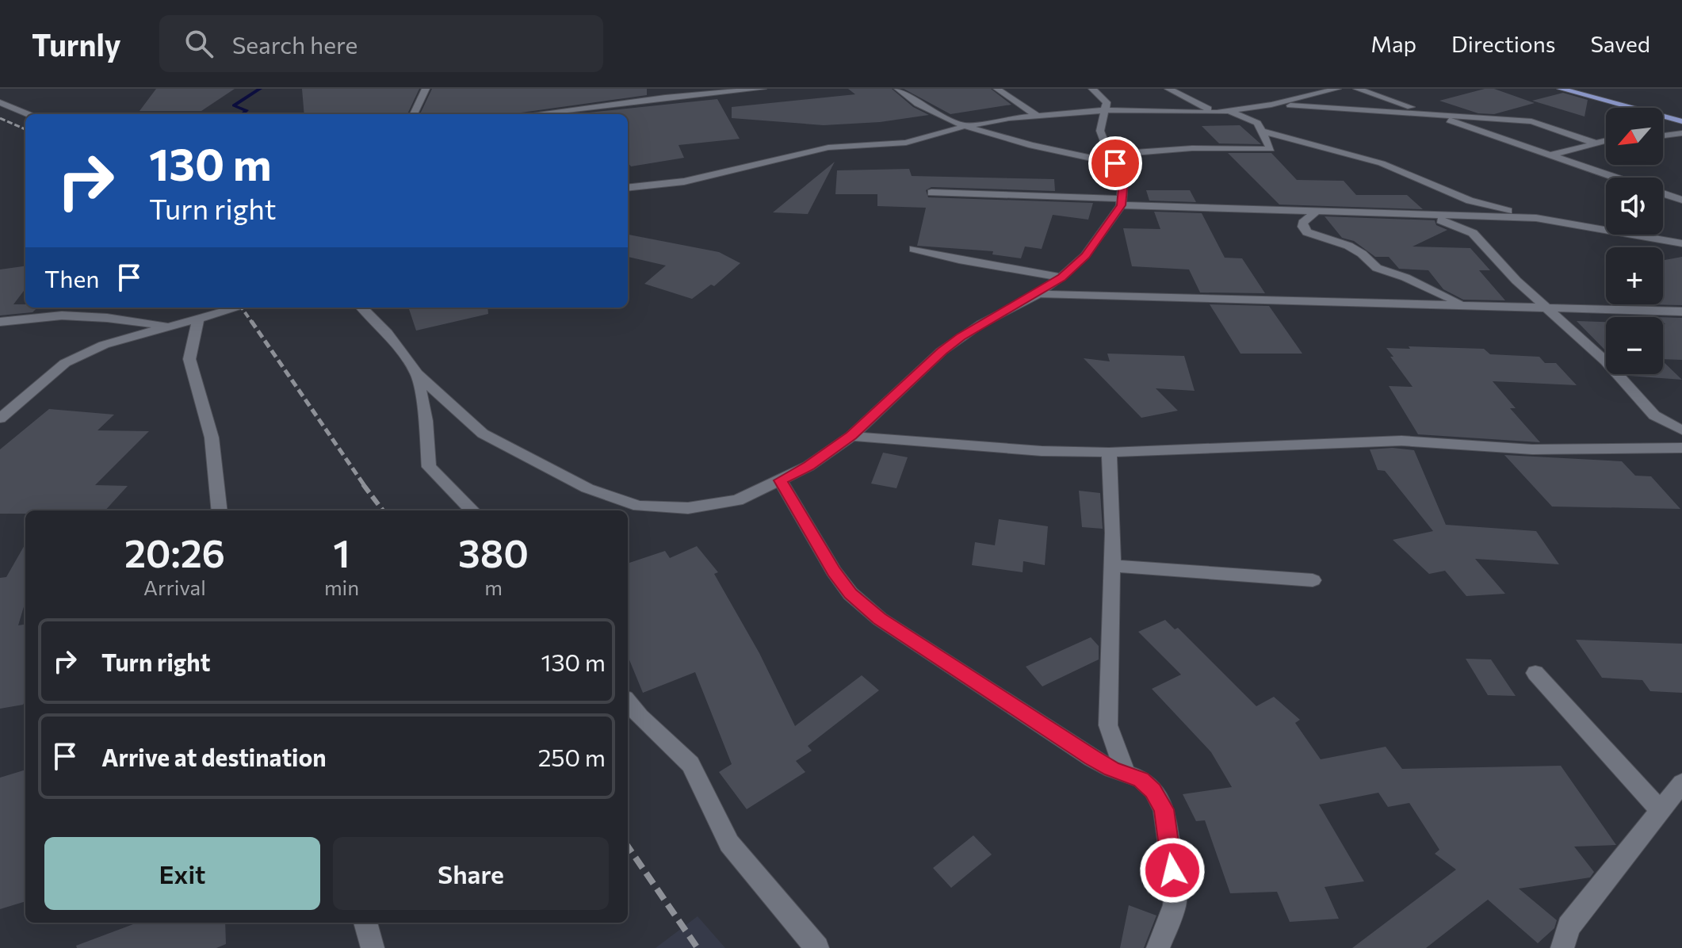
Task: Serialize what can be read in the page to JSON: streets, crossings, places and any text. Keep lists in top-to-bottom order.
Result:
{
  "north": "bottom left",
  "page": {
    "header": "Turnly",
    "search": "Search here",
    "nav": ["Map", "Directions", "Saved"],
    "map_buttons": ["+", "−"],
    "turn": ["130 m", "Turn right"],
    "then": "Then",
    "eta": [
      "20:26",
      "Arrival",
      "1",
      "min",
      "380",
      "m"
    ],
    "list": [
      {
        "name": "Turn right",
        "value": "130 m"
      },
      {
        "name": "Arrive at destination",
        "value": "250 m"
      }
    ],
    "buttons": ["Exit", "Share"]
  }
}
